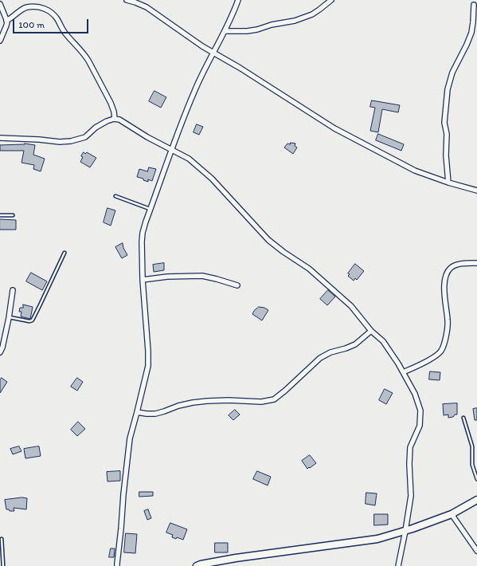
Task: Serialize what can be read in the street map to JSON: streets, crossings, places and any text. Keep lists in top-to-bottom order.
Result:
{
  "scale_bar": "100 m"
}
